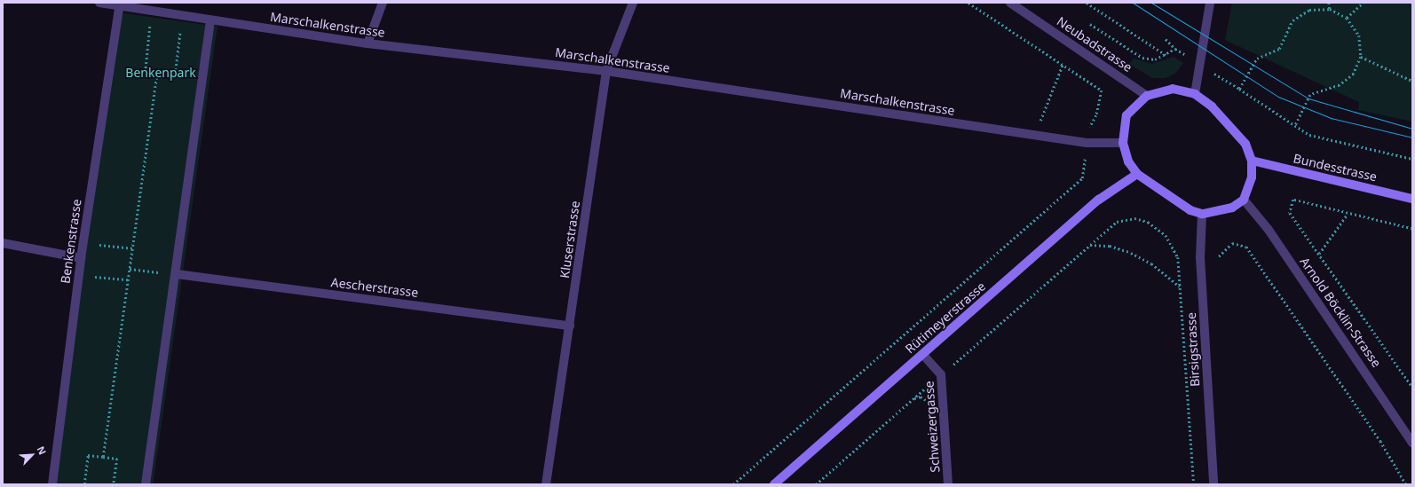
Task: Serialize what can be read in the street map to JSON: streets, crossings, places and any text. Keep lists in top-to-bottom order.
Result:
{
  "streets": {
    "main road": ["Bundesstrasse", "Rütimeyerstrasse"],
    "street": [
      "Marschalkenstrasse",
      "Neubadstrasse",
      "Kluserstrasse",
      "Benkenstrasse",
      "Aescherstrasse",
      "Arnold Böcklin-Strasse",
      "Birsigstrasse",
      "Schweizergasse"
    ]
  },
  "crossings": [
    ["Marschalkenstrasse", "Neubadstrasse"],
    ["Marschalkenstrasse", "Bundesstrasse"],
    ["Marschalkenstrasse", "Kluserstrasse"],
    ["Marschalkenstrasse", "Benkenstrasse"],
    ["Marschalkenstrasse", "Arnold Böcklin-Strasse"],
    ["Marschalkenstrasse", "Rütimeyerstrasse"],
    ["Marschalkenstrasse", "Birsigstrasse"],
    ["Neubadstrasse", "Bundesstrasse"],
    ["Neubadstrasse", "Arnold Böcklin-Strasse"],
    ["Neubadstrasse", "Rütimeyerstrasse"],
    ["Neubadstrasse", "Birsigstrasse"],
    ["Bundesstrasse", "Arnold Böcklin-Strasse"],
    ["Bundesstrasse", "Rütimeyerstrasse"],
    ["Bundesstrasse", "Birsigstrasse"],
    ["Kluserstrasse", "Aescherstrasse"],
    ["Arnold Böcklin-Strasse", "Rütimeyerstrasse"],
    ["Arnold Böcklin-Strasse", "Birsigstrasse"],
    ["Rütimeyerstrasse", "Birsigstrasse"],
    ["Rütimeyerstrasse", "Schweizergasse"]
  ],
  "parks": ["Benkenpark"],
  "north": "top right"
}
